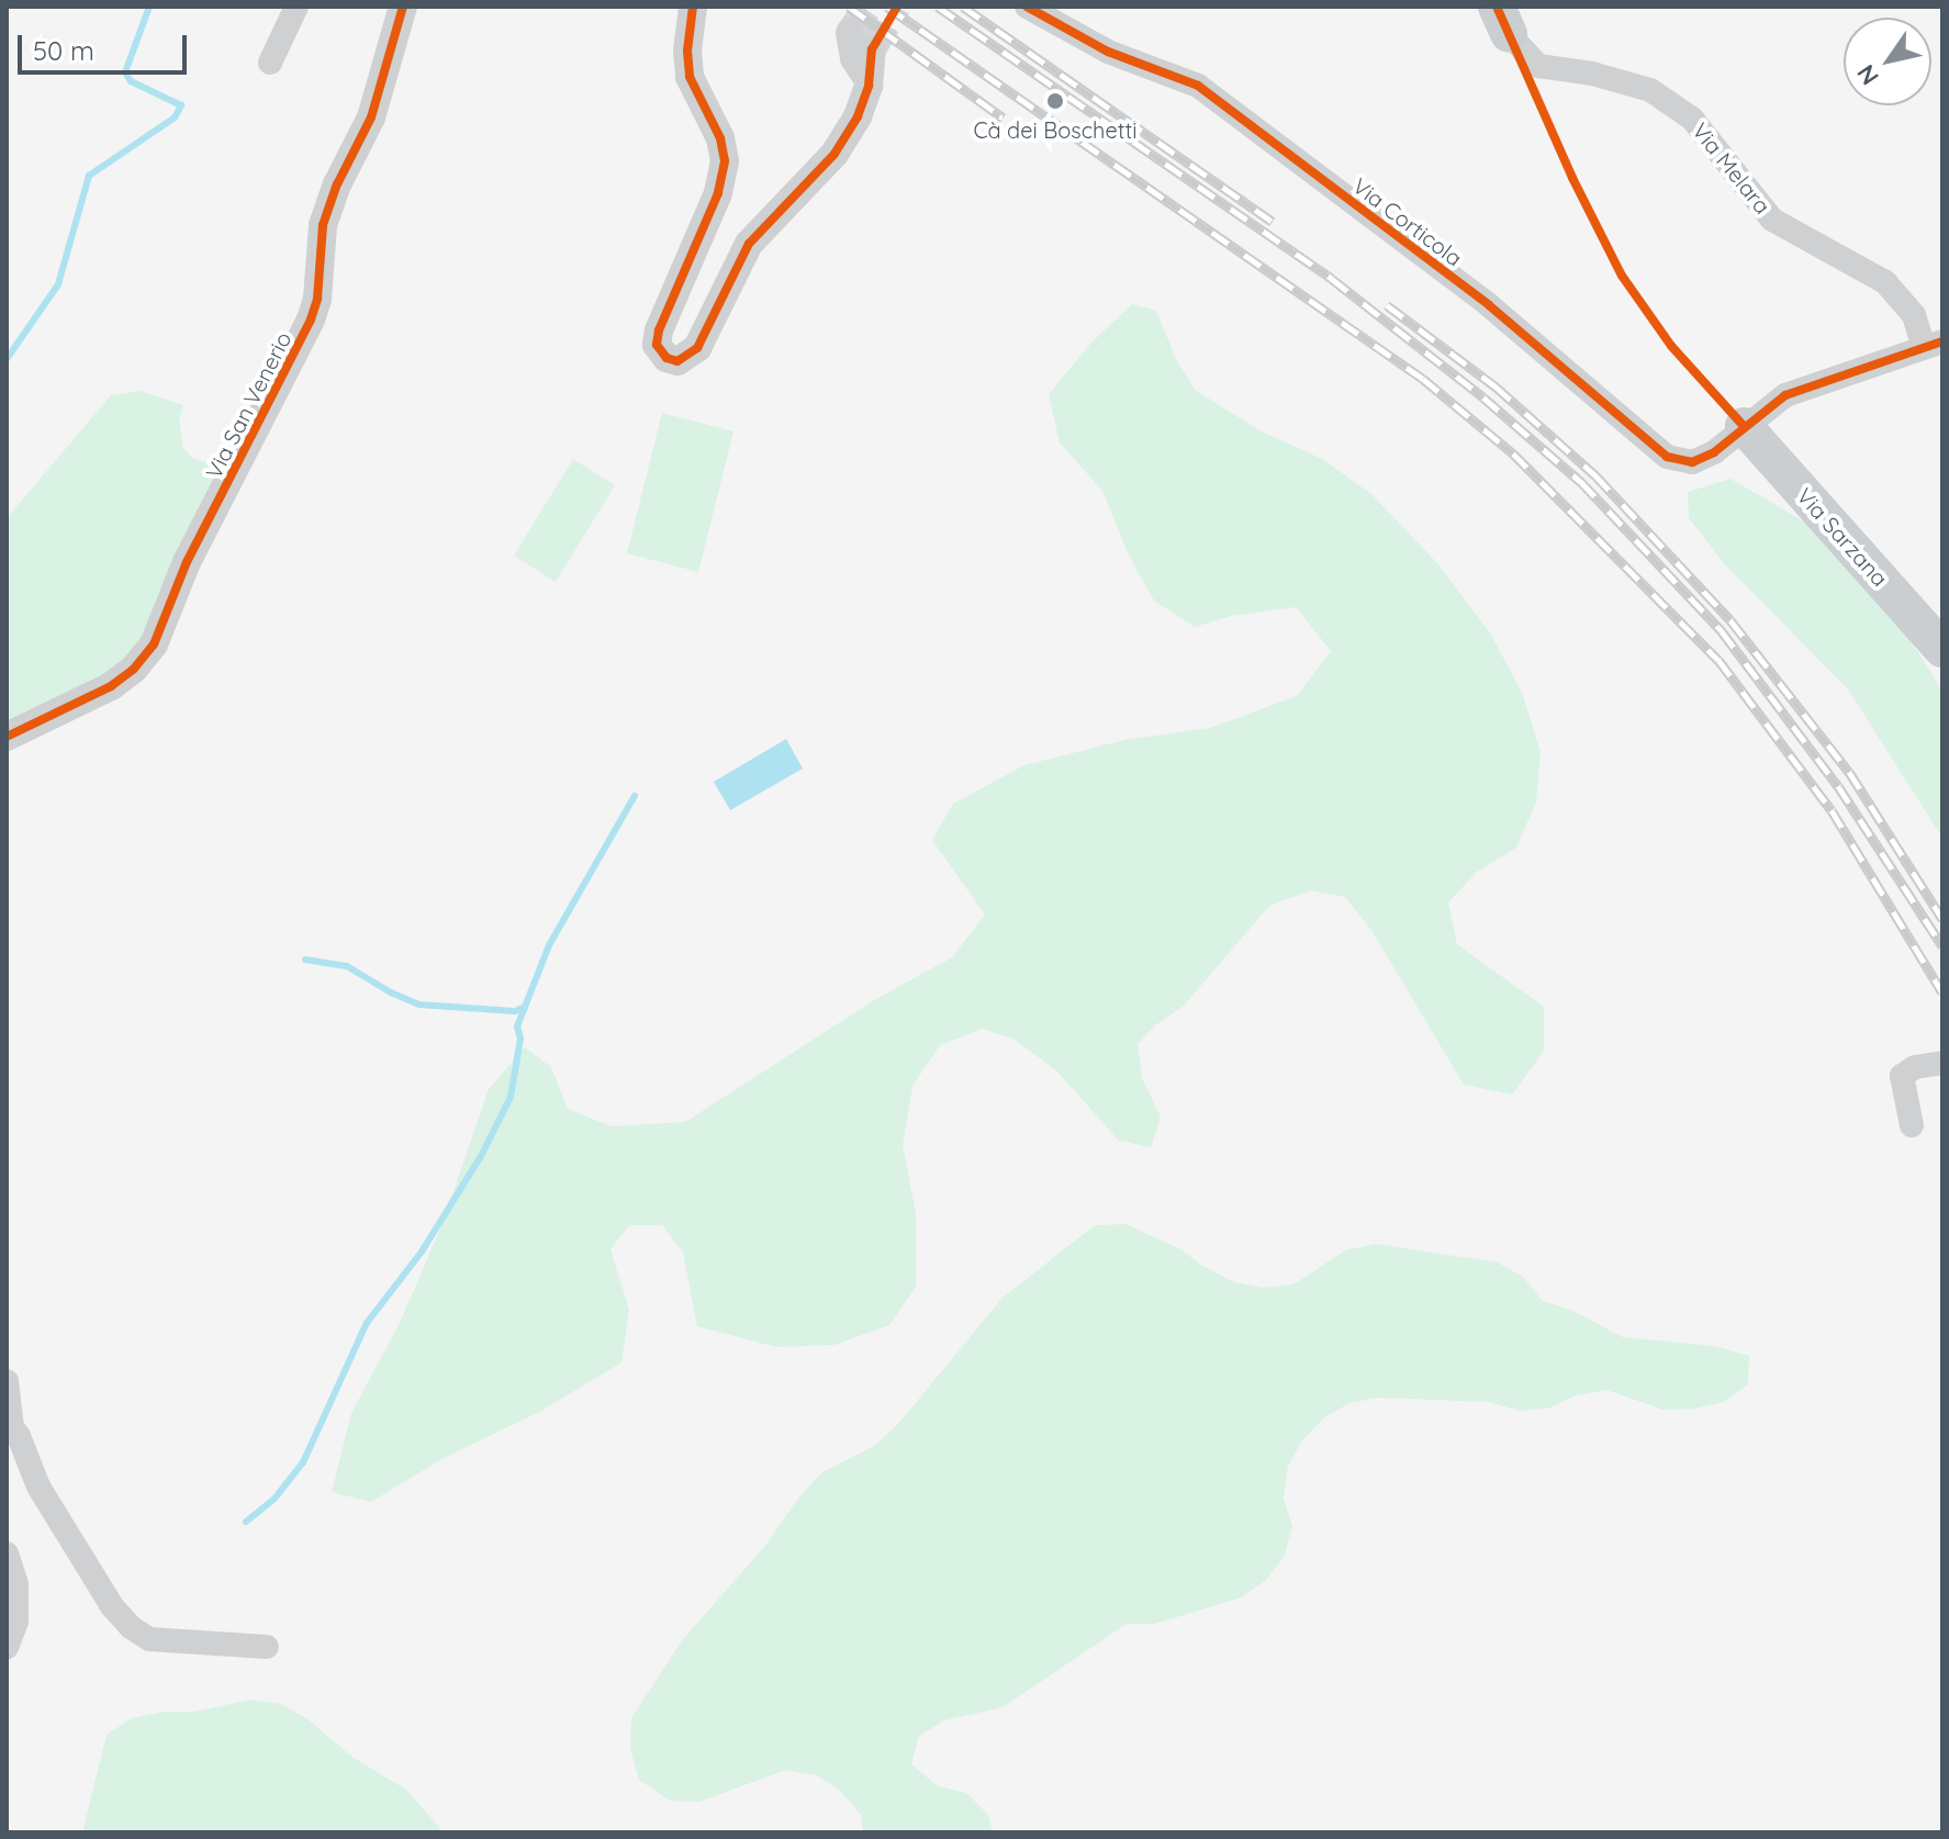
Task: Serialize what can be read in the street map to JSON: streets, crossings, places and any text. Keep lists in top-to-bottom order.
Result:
{
  "streets": {
    "main road": ["Via Sarzana"],
    "street": ["Via Melara", "Via Corticola", "Via San Venerio"]
  },
  "crossings": [
    ["Via Melara", "Via Corticola"],
    ["Via Corticola", "Via Sarzana"]
  ],
  "places": ["Cà dei Boschetti"],
  "scale_bar": "50 m",
  "north": "bottom left"
}
